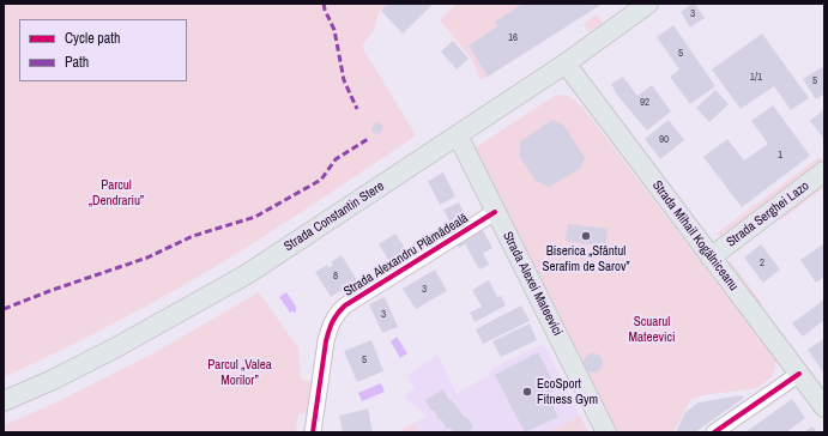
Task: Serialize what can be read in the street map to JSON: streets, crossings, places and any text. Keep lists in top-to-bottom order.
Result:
{
  "streets": {
    "main road": [
      "Strada Serghei Lazo",
      "Strada Constantin Stere",
      "Strada Mihail Kogălniceanu",
      "Strada Alexei Mateevici"
    ],
    "street": ["Strada Alexandru Plămădeală"]
  },
  "crossings": [
    ["Strada Serghei Lazo", "Strada Mihail Kogălniceanu"],
    ["Strada Constantin Stere", "Strada Mihail Kogălniceanu"],
    ["Strada Constantin Stere", "Strada Alexei Mateevici"],
    ["Strada Alexandru Plămădeală", "Strada Alexei Mateevici"]
  ],
  "parks": ["Parcul „Dendrariu”", "Scuarul Mateevici", "Parcul „Valea Morilor”"],
  "places": ["Biserica „Sfântul Serafim de Sarov”", "EcoSport Fitness Gym"],
  "house_numbers": [
    "3",
    "16",
    "5",
    "1/1",
    "5",
    "92",
    "90",
    "1",
    "2",
    "8",
    "3",
    "3",
    "5"
  ],
  "legend": ["Cycle path", "Path"]
}
